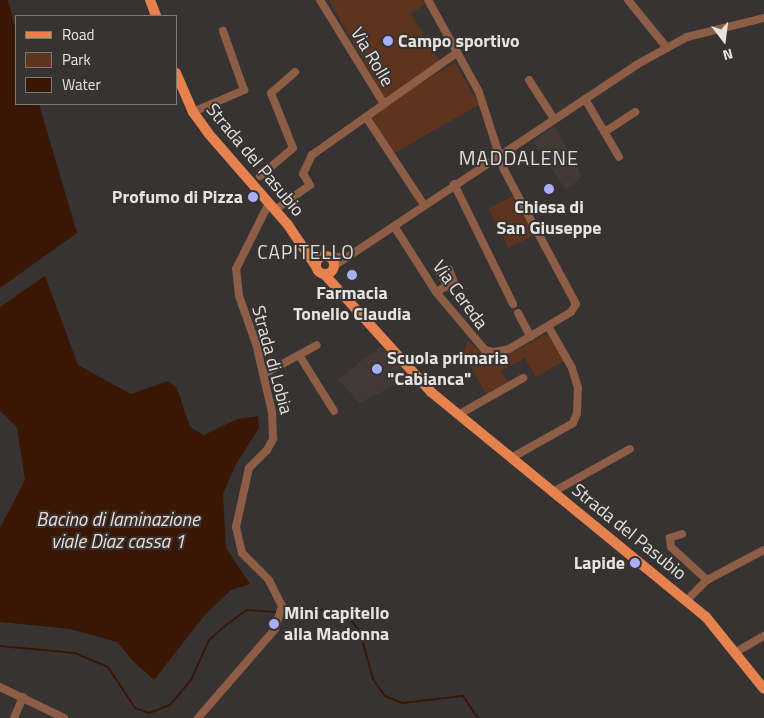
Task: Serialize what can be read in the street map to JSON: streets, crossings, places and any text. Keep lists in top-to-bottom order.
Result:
{
  "streets": {
    "main road": ["Strada del Pasubio"],
    "street": ["Via Rolle", "Via Cereda", "Strada di Lobia"]
  },
  "crossings": [
    ["Via Rolle", "Strada del Pasubio"],
    ["Via Rolle", "Strada di Lobia"],
    ["Strada del Pasubio", "Strada di Lobia"]
  ],
  "districts": ["MADDALENE", "CAPITELLO"],
  "water": ["Bacino di laminazione viale Diaz cassa 1"],
  "places": [
    "Campo sportivo",
    "Chiesa di San Giuseppe",
    "Profumo di Pizza",
    "Farmacia Tonello Claudia",
    "Scuola primaria \"Cabianca\"",
    "Lapide",
    "Mini capitello alla Madonna"
  ],
  "legend": ["Road", "Park", "Water"],
  "north": "bottom"
}
